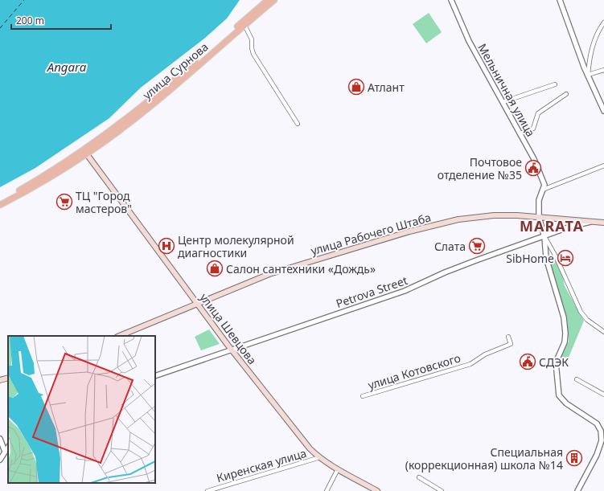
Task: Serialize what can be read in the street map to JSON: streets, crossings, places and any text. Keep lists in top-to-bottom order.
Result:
{
  "streets": {
    "main road": ["улица Сурнова", "улица Рабочего Штаба", "улица Шевцова"],
    "street": [
      "Мельничная улица",
      "Petrova Street",
      "улица Котовского",
      "Киренская улица"
    ]
  },
  "crossings": [
    ["улица Сурнова", "улица Шевцова"],
    ["улица Рабочего Штаба", "Petrova Street"],
    ["улица Рабочего Штаба", "улица Шевцова"],
    ["Petrova Street", "улица Шевцова"],
    ["улица Шевцова", "Киренская улица"]
  ],
  "districts": ["MARATA"],
  "water": ["Angara"],
  "places": {
    "shop": ["Атлант", "Салон сантехники «Дождь»"],
    "public building": ["Почтовое отделение №35", "СДЭК"],
    "supermarket": ["ТЦ \"Город мастеров\"", "Слата"],
    "hospital": ["Центр молекулярной диагностики"],
    "hotel": ["SibHome"],
    "building": ["Специальная (коррекционная) школа №14"]
  },
  "scale_bar": "200 m"
}
